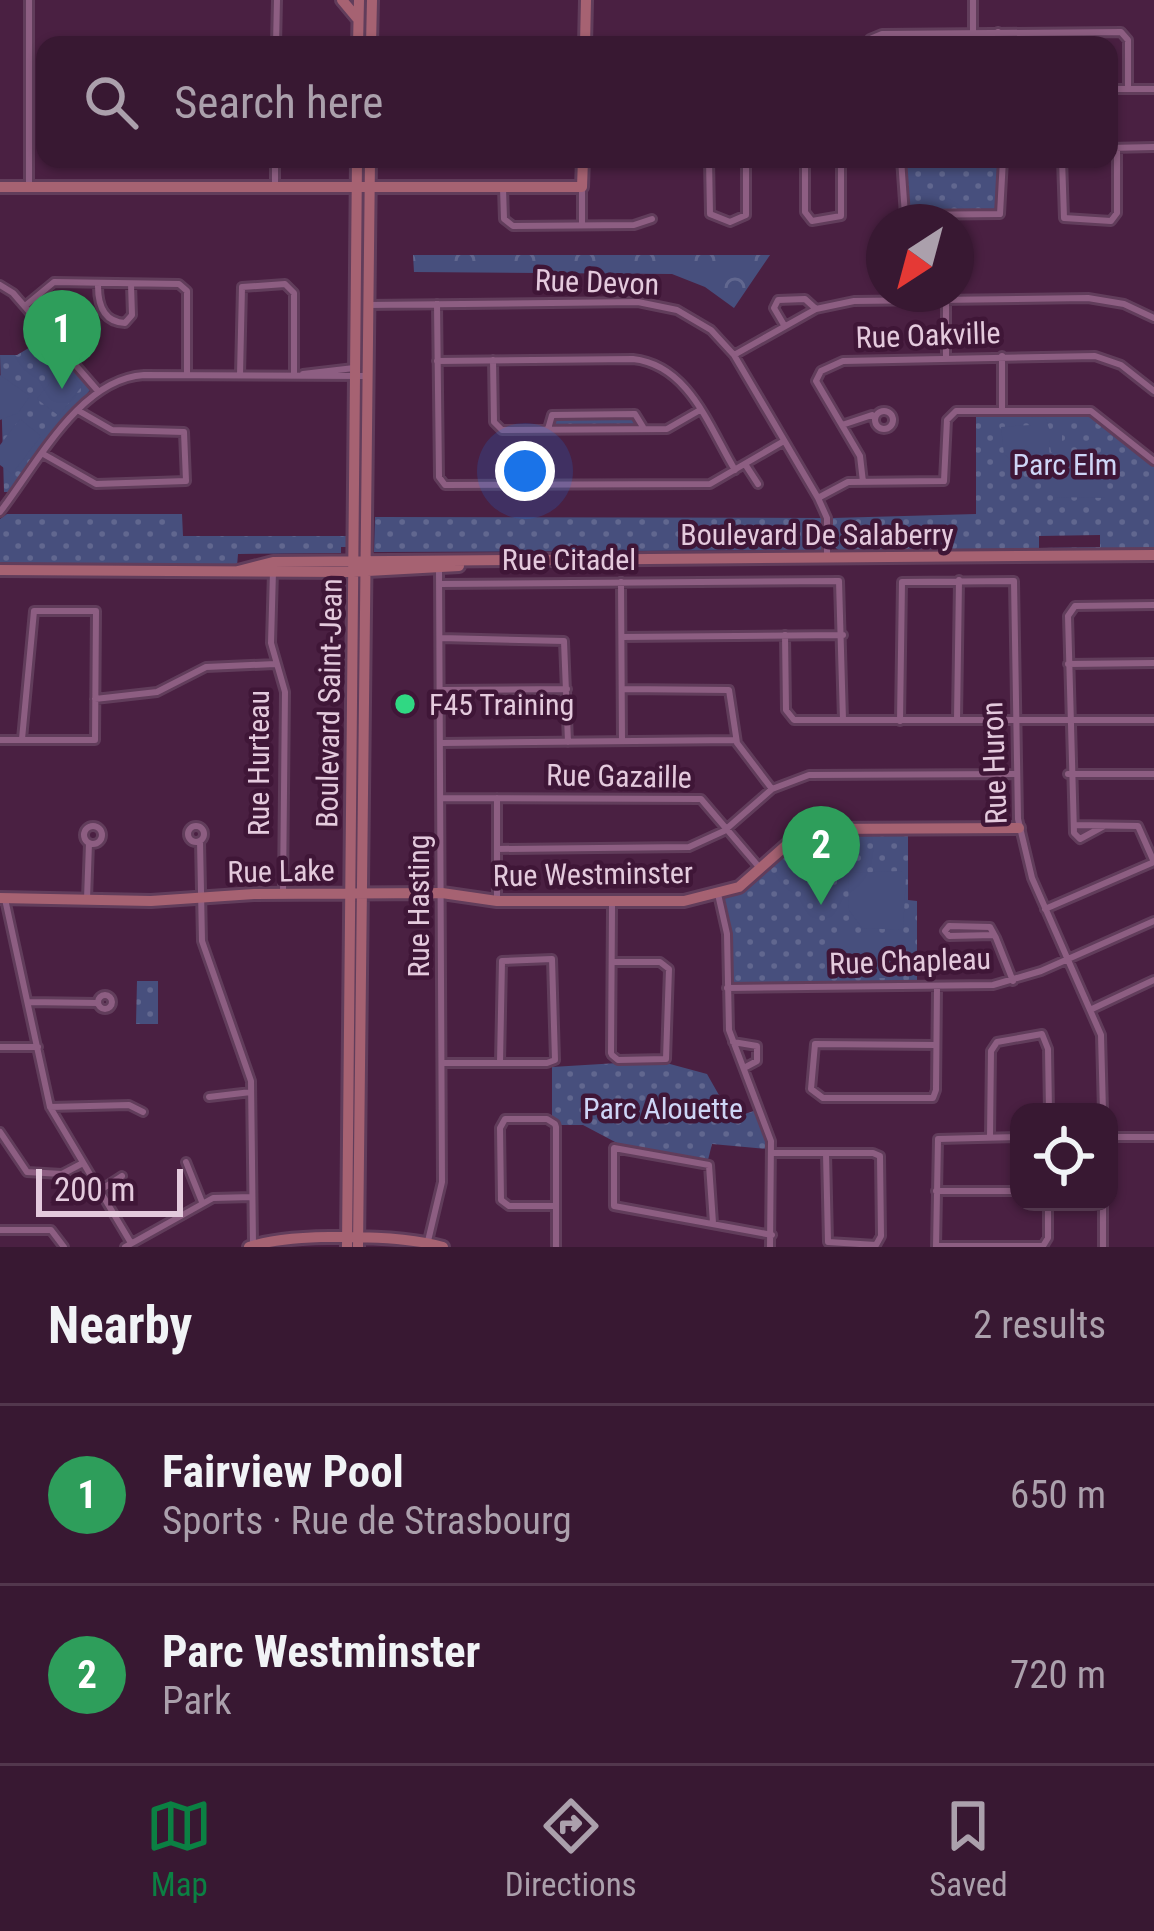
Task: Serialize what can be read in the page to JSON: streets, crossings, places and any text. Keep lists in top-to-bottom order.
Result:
{
  "streets": {
    "street": [
      "Rue Devon",
      "Rue Oakville",
      "Boulevard De Salaberry",
      "Rue Citadel",
      "Boulevard Saint-Jean",
      "Rue Hurteau",
      "Rue Huron",
      "Rue Gazaille",
      "Rue Lake",
      "Rue Westminster",
      "Rue Hasting",
      "Rue Chapleau"
    ]
  },
  "crossings": [
    ["Rue Devon", "Boulevard De Salaberry"],
    ["Rue Devon", "Boulevard Saint-Jean"],
    ["Boulevard De Salaberry", "Boulevard Saint-Jean"],
    ["Boulevard De Salaberry", "Rue Hurteau"],
    ["Boulevard De Salaberry", "Rue Hasting"],
    ["Rue Citadel", "Rue Hasting"],
    ["Boulevard Saint-Jean", "Rue Lake"],
    ["Boulevard Saint-Jean", "Rue Westminster"],
    ["Rue Hurteau", "Rue Lake"],
    ["Rue Huron", "Rue Westminster"],
    ["Rue Huron", "Rue Chapleau"],
    ["Rue Gazaille", "Rue Westminster"],
    ["Rue Gazaille", "Rue Hasting"],
    ["Rue Lake", "Rue Westminster"],
    ["Rue Westminster", "Rue Hasting"]
  ],
  "parks": ["Parc Elm", "Parc Alouette"],
  "places": ["F45 Training"],
  "scale_bar": "200 m",
  "north": "bottom left",
  "page": {
    "search": "Search here",
    "pins": ["1", "2"],
    "scale": "200 m",
    "heading": ["Nearby", "2 results"],
    "list": [
      {
        "mark": "1",
        "name": "Fairview Pool",
        "note": "Sports · Rue de Strasbourg",
        "value": "650 m"
      },
      {
        "mark": "2",
        "name": "Parc Westminster",
        "note": "Park",
        "value": "720 m"
      }
    ],
    "nav": ["Map", "Directions", "Saved"]
  }
}
